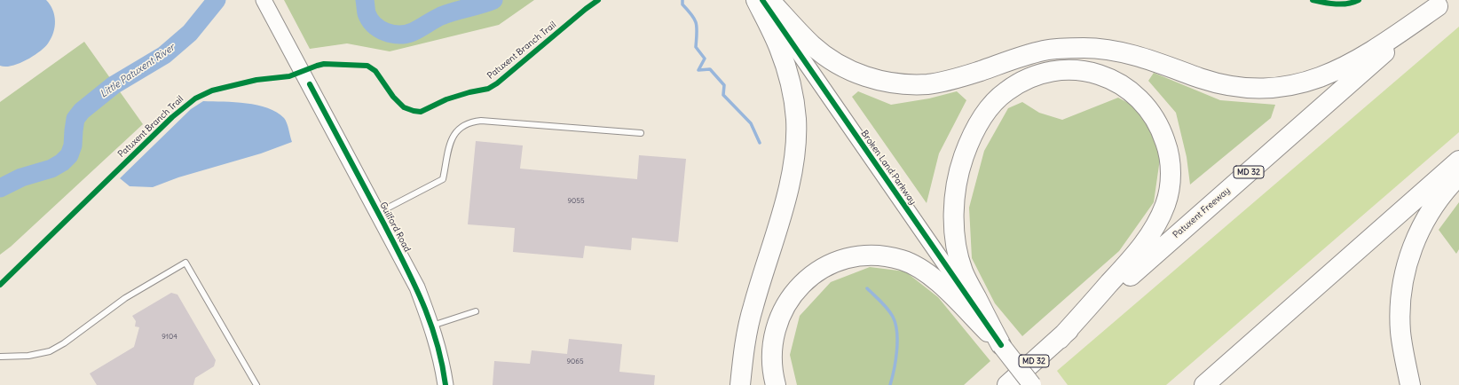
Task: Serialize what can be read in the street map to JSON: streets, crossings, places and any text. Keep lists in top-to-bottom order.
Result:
{
  "streets": {
    "highway": ["MD 32", "Patuxent Freeway"],
    "main road": ["Broken Land Parkway"],
    "street": ["Guilford Road"],
    "cycle path": ["Patuxent Branch Trail"]
  },
  "water": ["Little Patuxent River"],
  "house_numbers": ["9055", "9104", "9065"]
}
